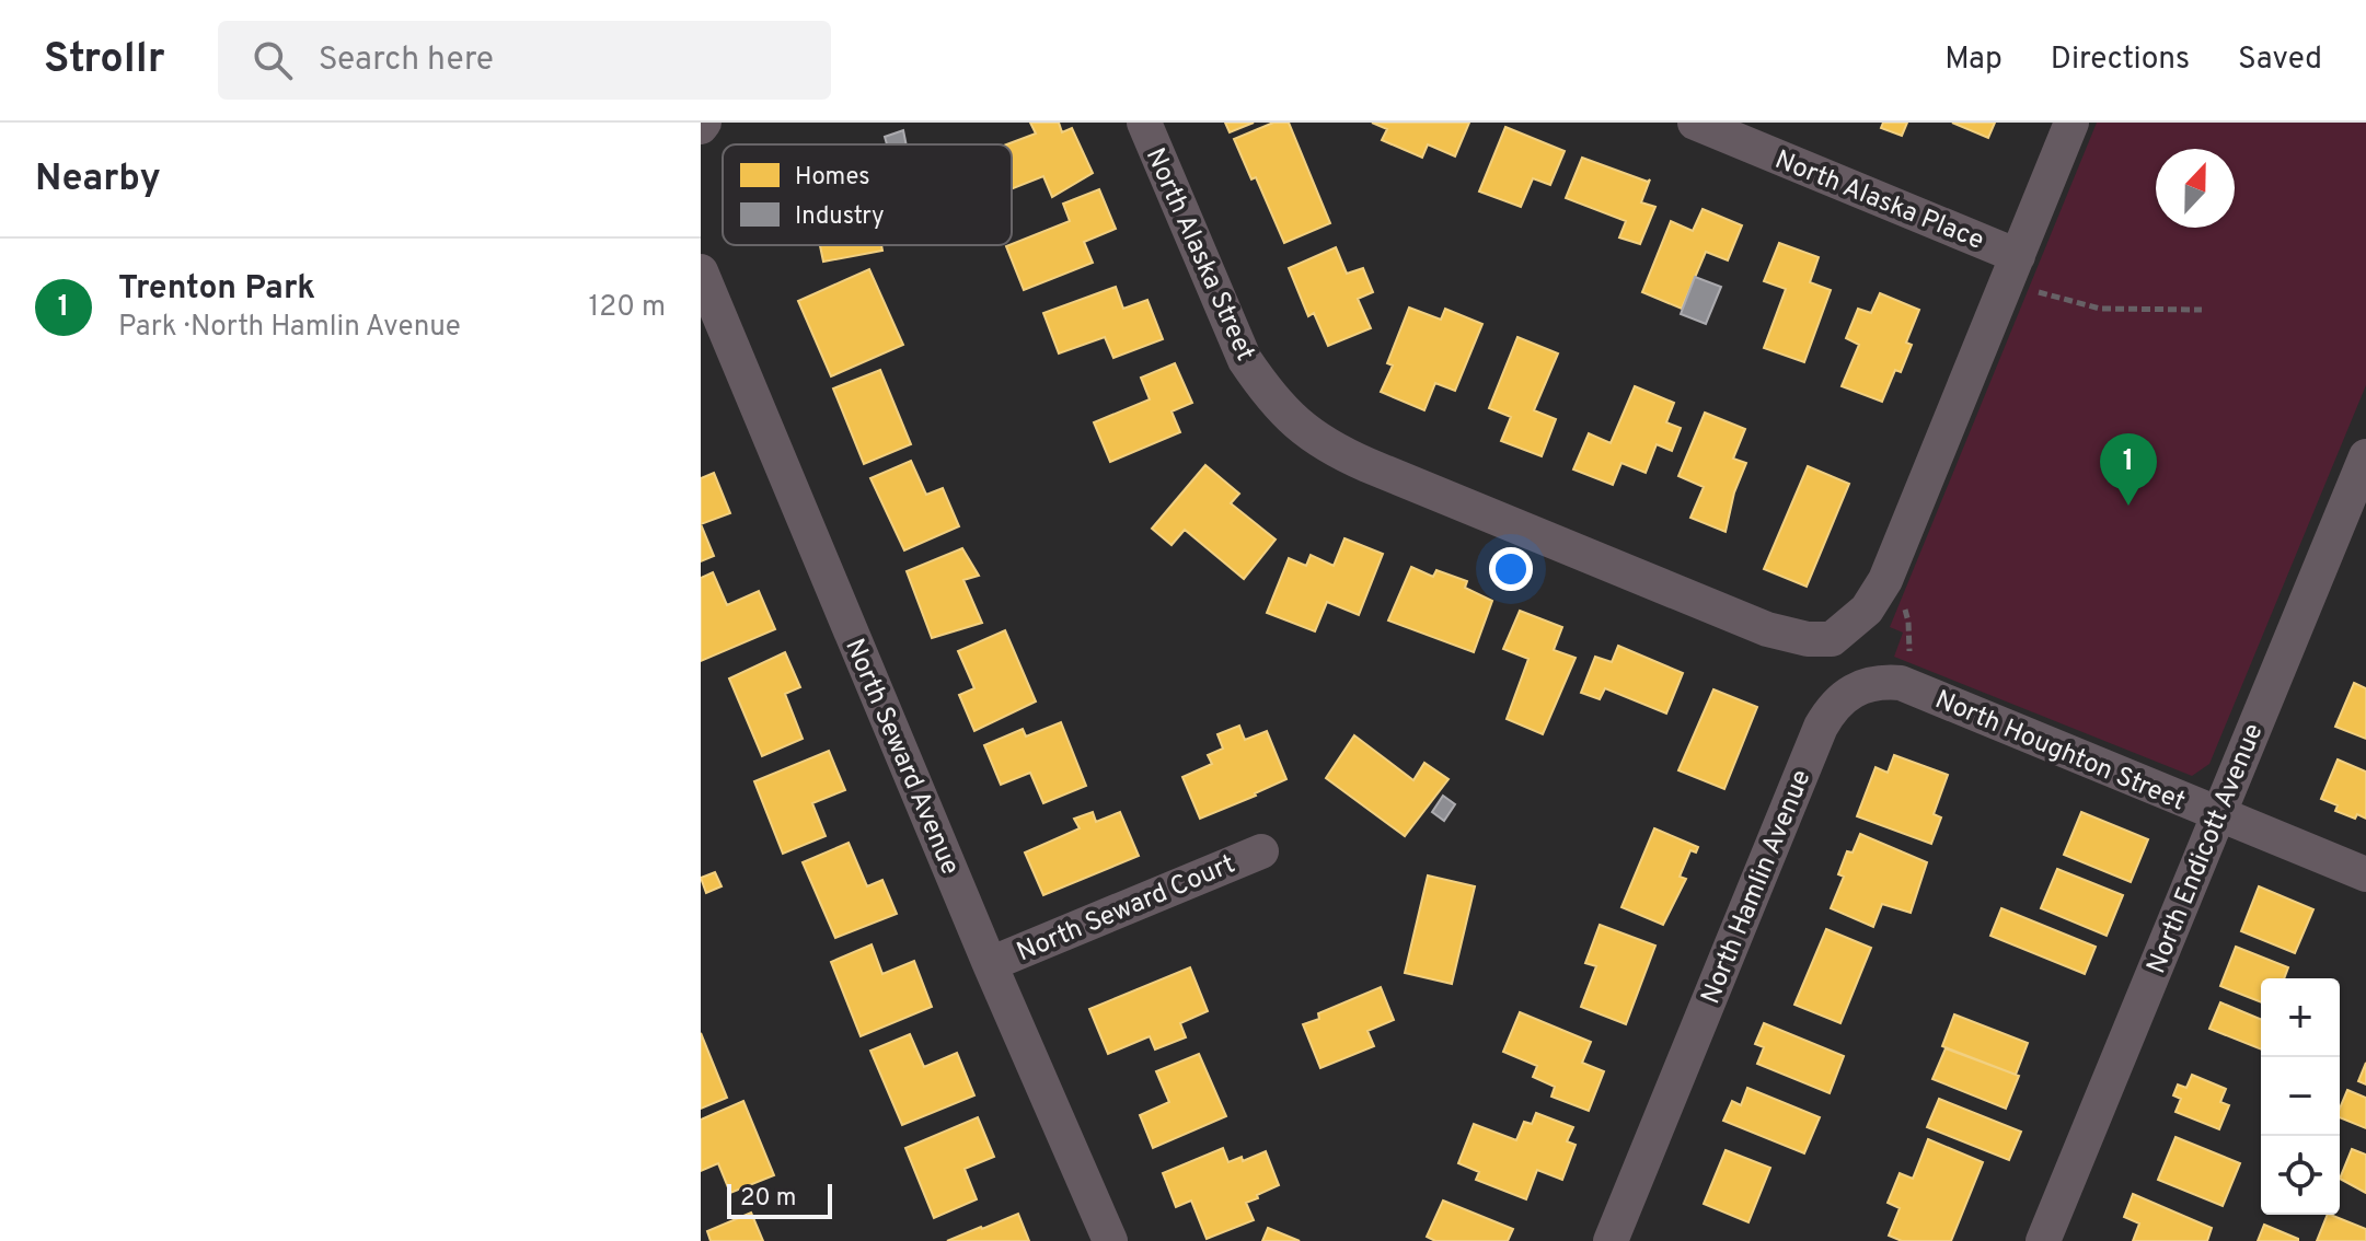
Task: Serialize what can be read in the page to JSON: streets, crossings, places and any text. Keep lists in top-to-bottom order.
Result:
{
  "streets": {
    "street": [
      "North Alaska Place",
      "North Alaska Street",
      "North Houghton Street",
      "North Seward Avenue",
      "North Endicott Avenue",
      "North Hamlin Avenue",
      "North Seward Court"
    ]
  },
  "crossings": [
    ["North Houghton Street", "North Endicott Avenue"],
    ["North Houghton Street", "North Hamlin Avenue"],
    ["North Seward Avenue", "North Seward Court"]
  ],
  "legend": ["Homes", "Industry"],
  "scale_bar": "20 m",
  "north": "top",
  "page": {
    "header": "Strollr",
    "search": "Search here",
    "nav": ["Map", "Directions", "Saved"],
    "heading": "Nearby",
    "list": [
      {
        "mark": "1",
        "name": "Trenton Park",
        "note": "Park · North Hamlin Avenue",
        "value": "120 m"
      }
    ],
    "pins": "1",
    "map_buttons": ["+", "−"],
    "scale": "20 m"
  }
}
